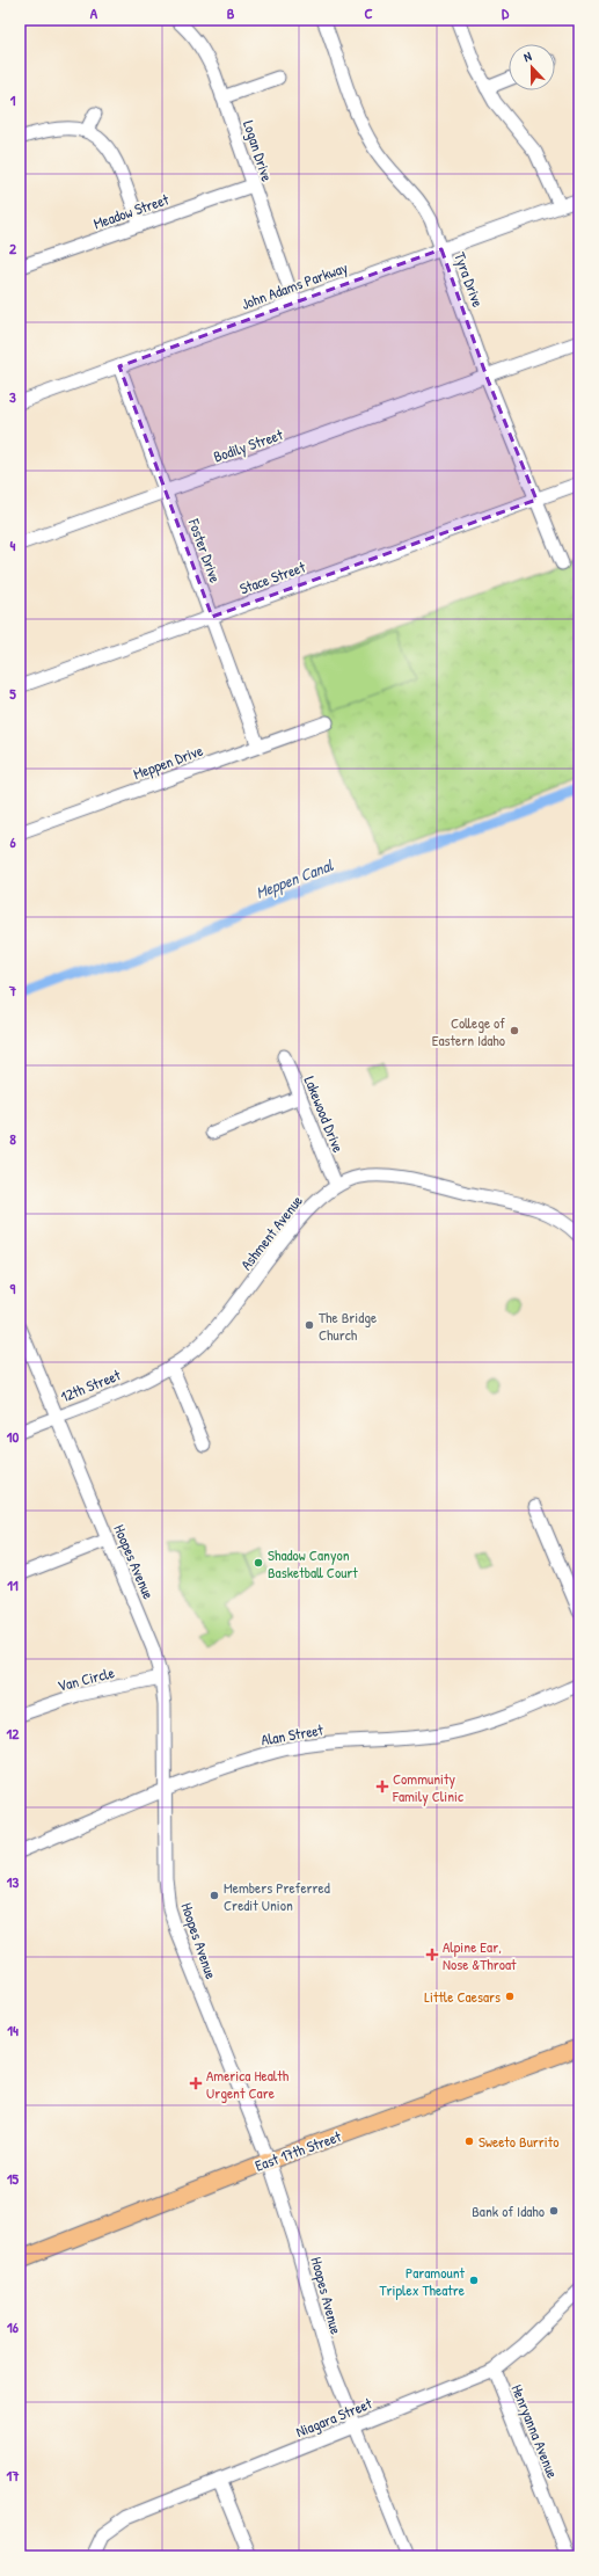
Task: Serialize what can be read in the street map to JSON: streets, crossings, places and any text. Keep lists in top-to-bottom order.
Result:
{
  "streets": {
    "main road": ["East 17th Street"],
    "street": [
      "Logan Drive",
      "Meadow Street",
      "Tyra Drive",
      "John Adams Parkway",
      "Bodily Street",
      "Foster Drive",
      "Stace Street",
      "Meppen Drive",
      "Lakewood Drive",
      "Ashment Avenue",
      "12th Street",
      "Hoopes Avenue",
      "Van Circle",
      "Alan Street",
      "Niagara Street",
      "Henryanna Avenue"
    ]
  },
  "crossings": [
    ["Logan Drive", "Meadow Street"],
    ["Logan Drive", "John Adams Parkway"],
    ["Tyra Drive", "John Adams Parkway"],
    ["Tyra Drive", "Bodily Street"],
    ["Tyra Drive", "Stace Street"],
    ["John Adams Parkway", "Foster Drive"],
    ["Bodily Street", "Foster Drive"],
    ["Foster Drive", "Stace Street"],
    ["Foster Drive", "Meppen Drive"],
    ["Lakewood Drive", "Ashment Avenue"],
    ["Ashment Avenue", "12th Street"],
    ["12th Street", "Hoopes Avenue"],
    ["Hoopes Avenue", "Van Circle"],
    ["Hoopes Avenue", "Alan Street"],
    ["Hoopes Avenue", "East 17th Street"],
    ["Hoopes Avenue", "Niagara Street"],
    ["Niagara Street", "Henryanna Avenue"]
  ],
  "water": ["Meppen Canal"],
  "places": {
    "other": [
      "College of Eastern Idaho",
      "The Bridge Church",
      "Shadow Canyon Basketball Court",
      "Members Preferred Credit Union",
      "Little Caesars",
      "Sweeto Burrito",
      "Bank of Idaho",
      "Paramount Triplex Theatre"
    ],
    "health": ["Community Family Clinic", "Alpine Ear, Nose &Throat", "America Health Urgent Care"]
  },
  "north": "top",
  "grid": {
    "columns": [
      "A",
      "B",
      "C",
      "D"
    ],
    "rows": [
      "1",
      "2",
      "3",
      "4",
      "5",
      "6",
      "7",
      "8",
      "9",
      "10",
      "11",
      "12",
      "13",
      "14",
      "15",
      "16",
      "17"
    ]
  }
}
